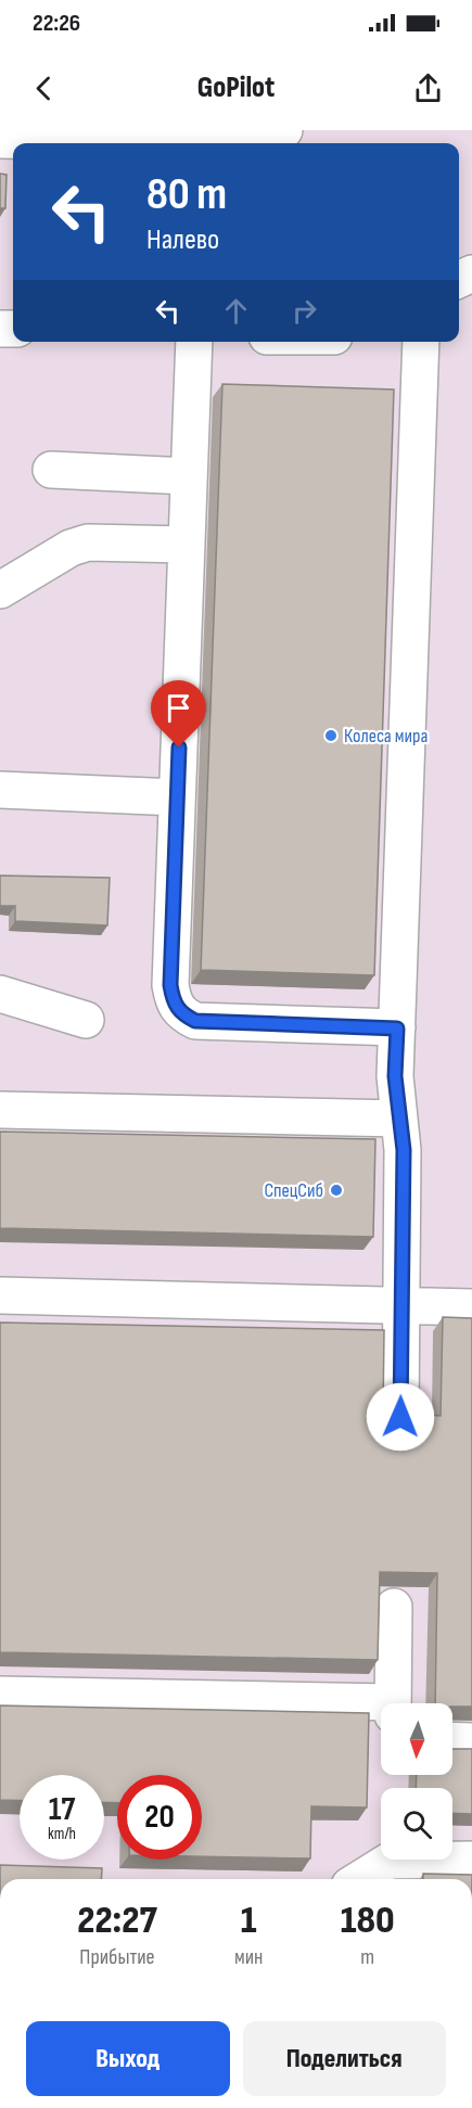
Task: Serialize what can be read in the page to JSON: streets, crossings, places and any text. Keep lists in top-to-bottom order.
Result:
{
  "places": ["Колеса мира", "СпецСиб"],
  "north": "bottom",
  "page": {
    "status": "22:26",
    "header": "GoPilot",
    "turn": ["80 m", "Налево"],
    "speed": "17 km/h",
    "limit": "20",
    "eta": [
      "22:27",
      "Прибытие",
      "1",
      "мин",
      "180",
      "m"
    ],
    "buttons": ["Выход", "Поделиться"]
  }
}
